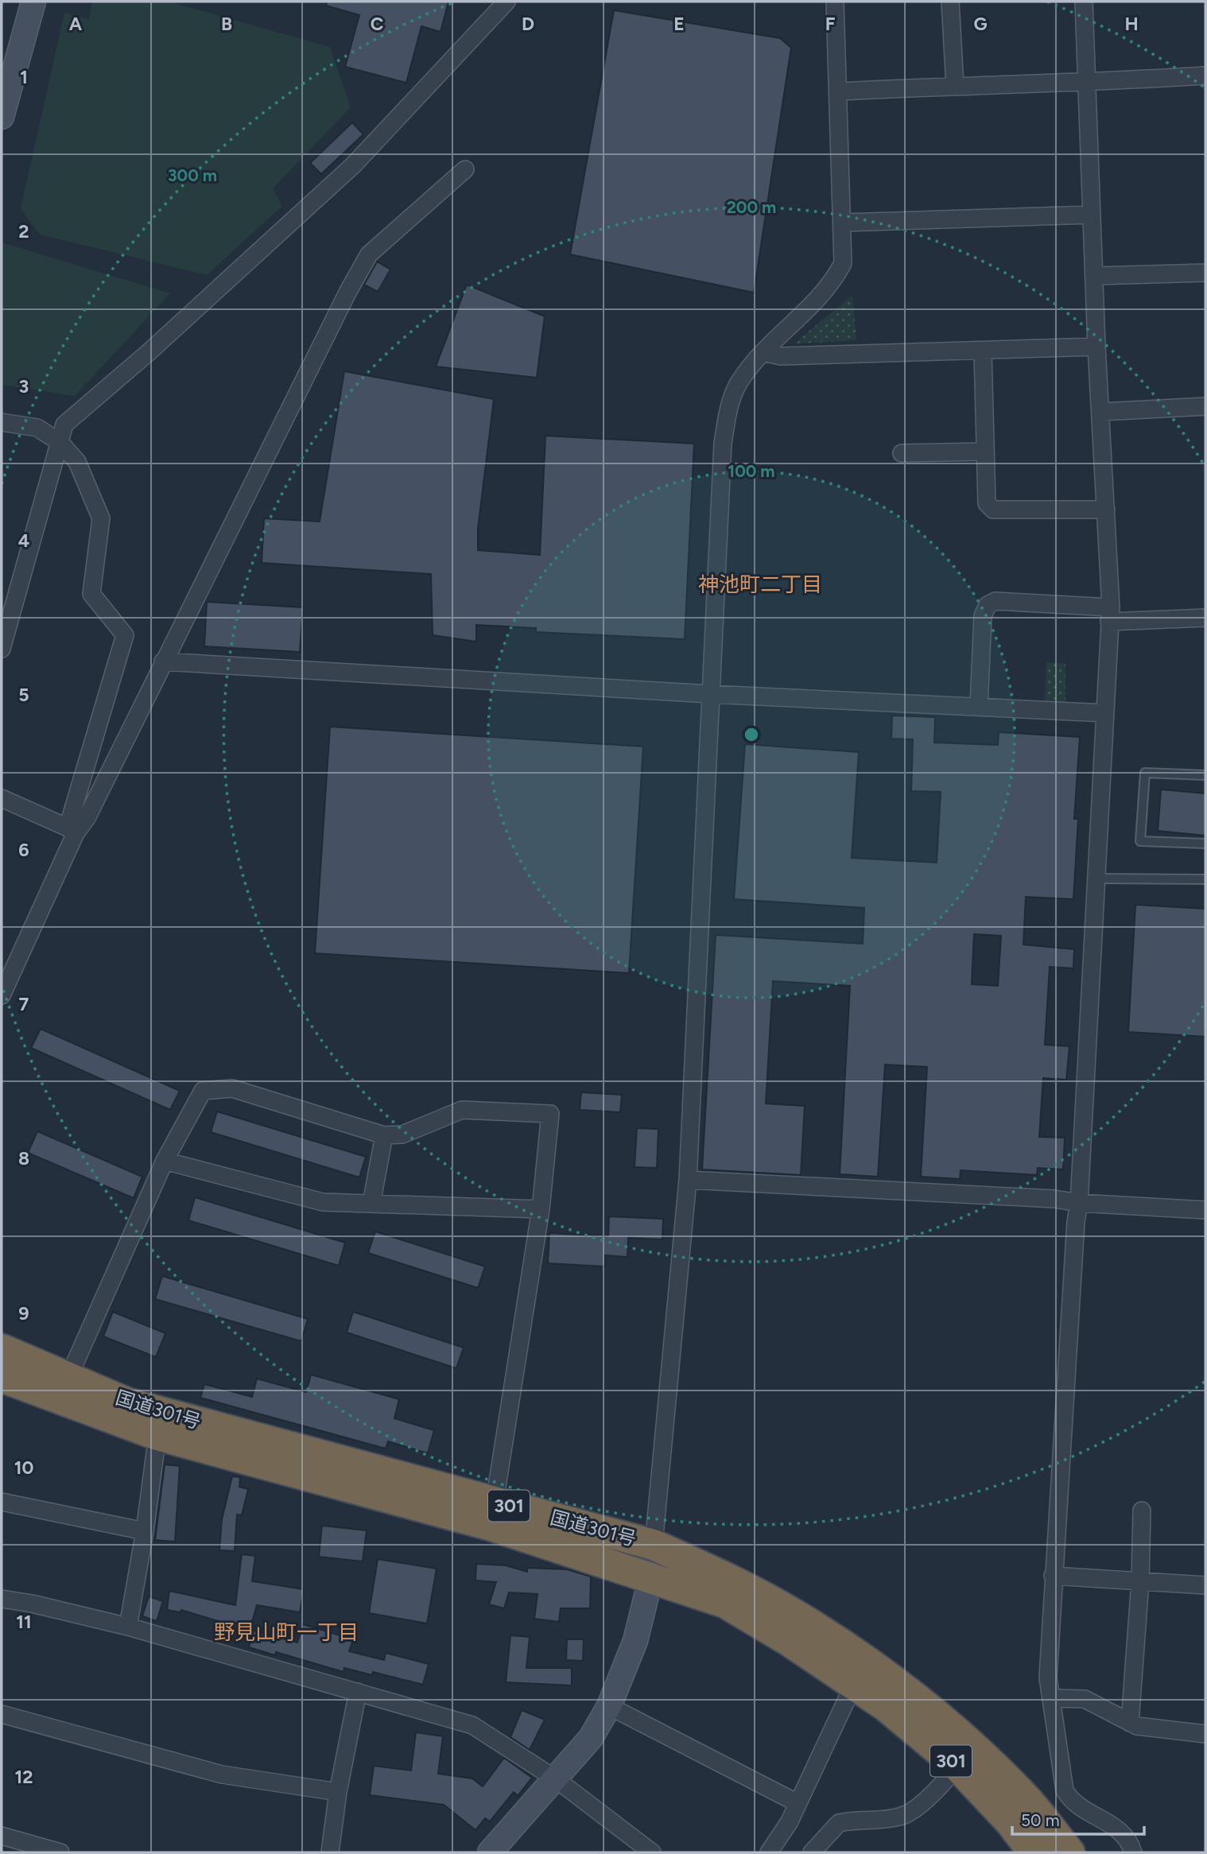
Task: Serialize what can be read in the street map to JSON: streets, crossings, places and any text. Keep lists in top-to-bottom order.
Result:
{
  "streets": {
    "highway": ["国道301号", "301"]
  },
  "districts": ["神池町二丁目", "野見山町一丁目"],
  "scale_bar": "50 m",
  "grid": {
    "columns": [
      "A",
      "B",
      "C",
      "D",
      "E",
      "F",
      "G",
      "H"
    ],
    "rows": [
      "1",
      "2",
      "3",
      "4",
      "5",
      "6",
      "7",
      "8",
      "9",
      "10",
      "11",
      "12"
    ]
  },
  "rings": ["300 m", "200 m", "100 m"]
}
